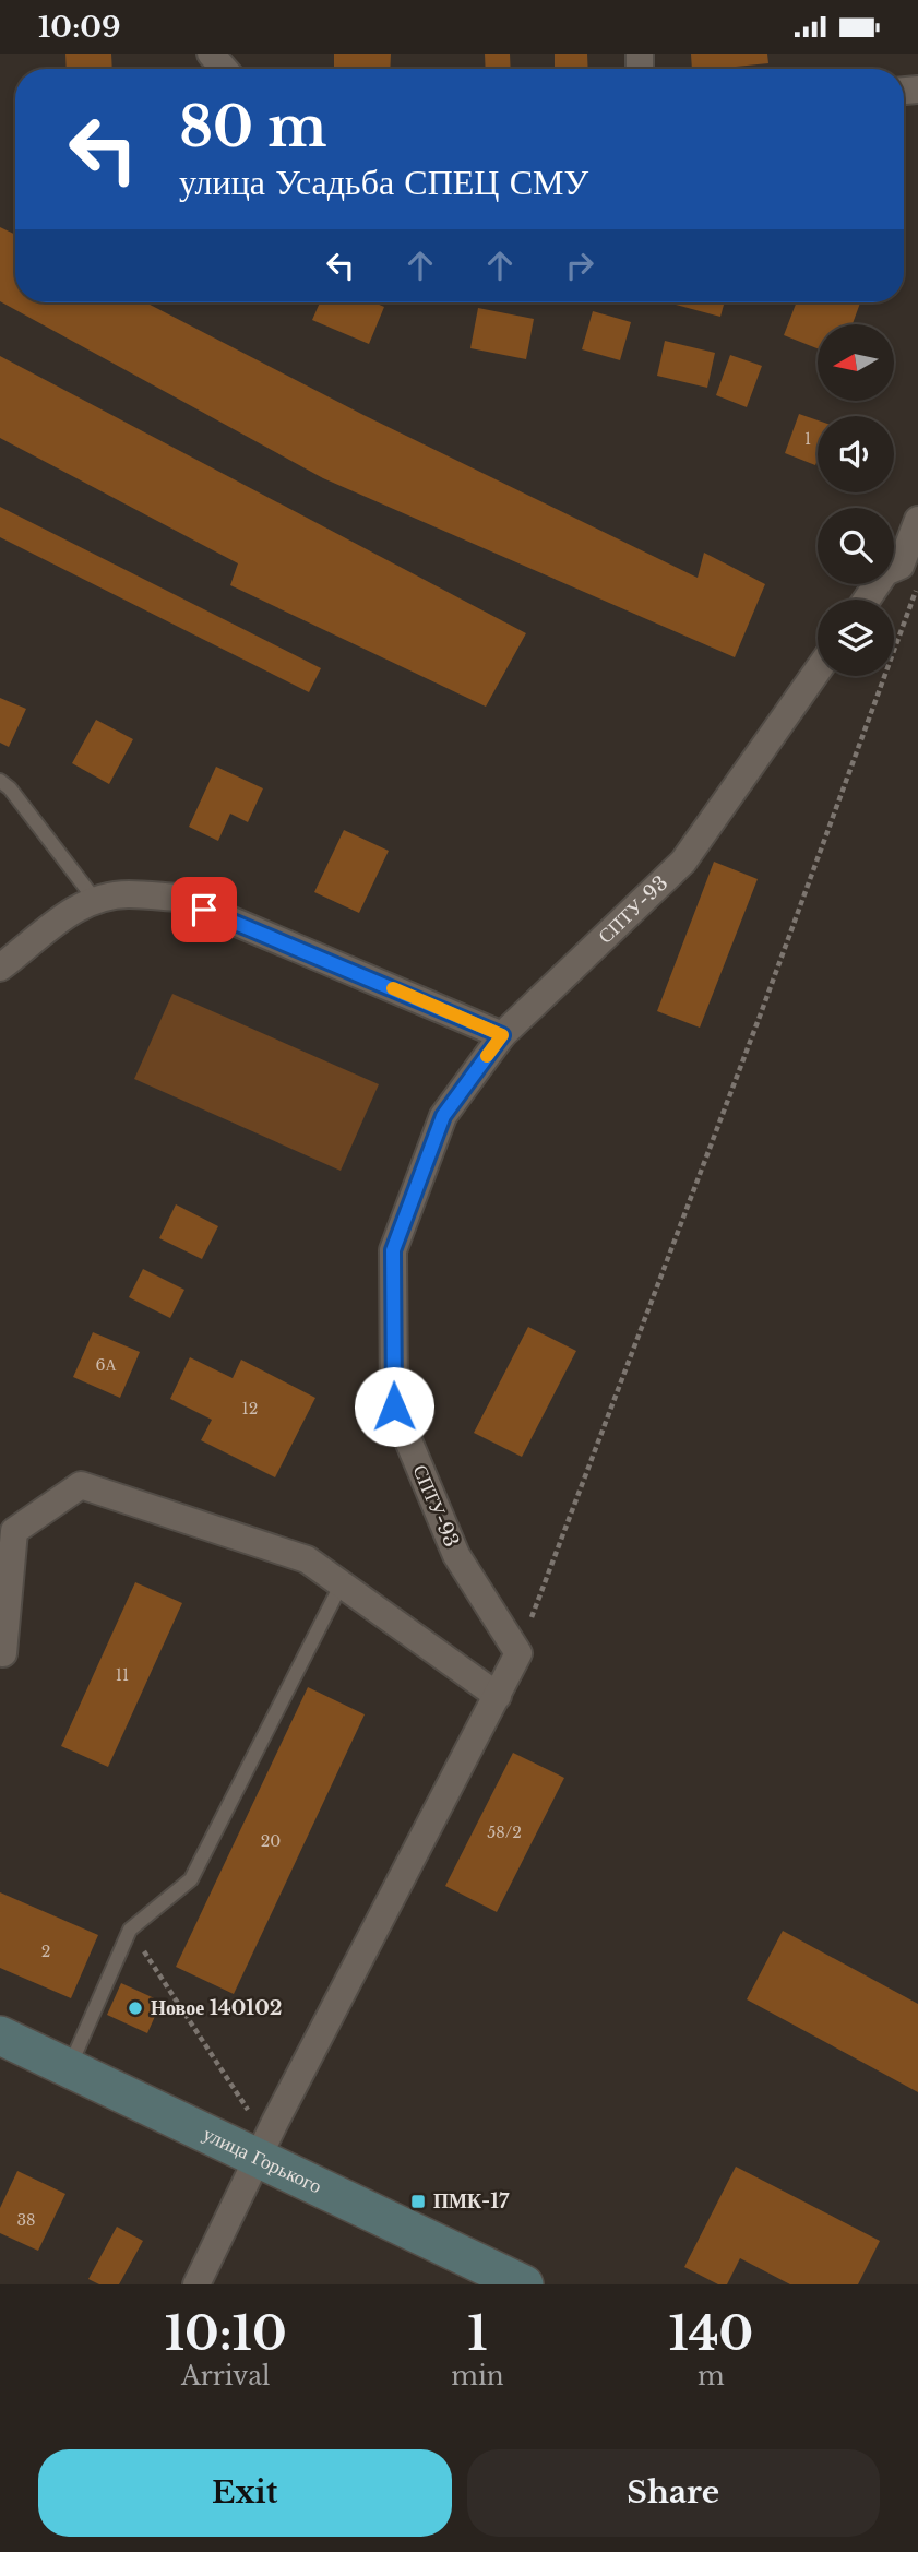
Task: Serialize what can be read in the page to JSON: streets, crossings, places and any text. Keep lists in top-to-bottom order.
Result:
{
  "streets": {
    "street": ["СПТУ-93", "улица Горького"]
  },
  "places": {
    "other": ["Новое 140102"],
    "transit": ["ПМК-17"]
  },
  "house_numbers": [
    "1",
    "6А",
    "12",
    "11",
    "58/2",
    "20",
    "2",
    "38"
  ],
  "north": "left",
  "page": {
    "status": "10:09",
    "turn": ["80 m", "улица Усадьба СПЕЦ СМУ"],
    "eta": [
      "10:10",
      "Arrival",
      "1",
      "min",
      "140",
      "m"
    ],
    "buttons": ["Exit", "Share"]
  }
}
